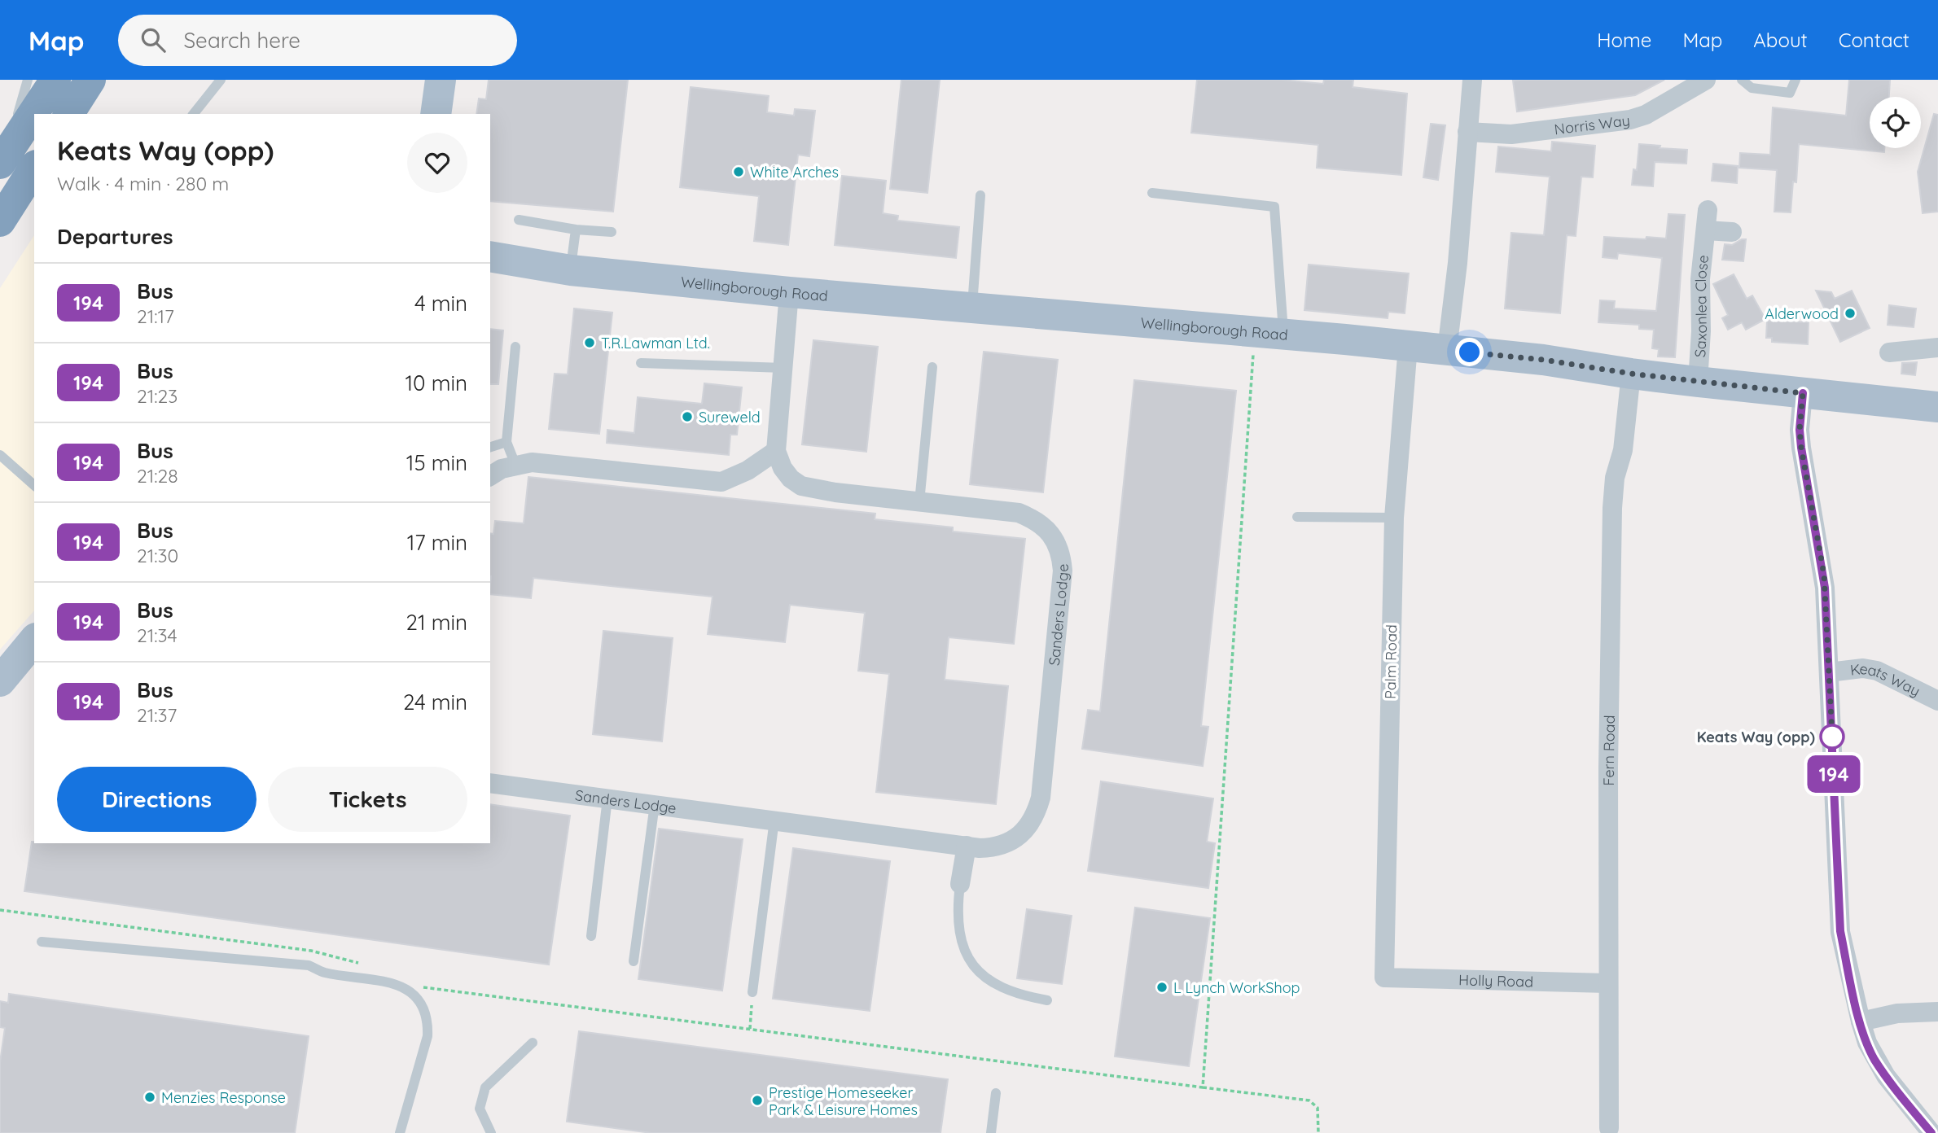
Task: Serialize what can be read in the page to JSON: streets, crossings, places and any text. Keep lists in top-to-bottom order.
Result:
{
  "streets": {
    "main road": ["Wellingborough Road"],
    "street": [
      "Norris Way",
      "Saxonlea Close",
      "Sanders Lodge",
      "Palm Road",
      "Keats Way",
      "Fern Road",
      "Holly Road"
    ]
  },
  "crossings": [
    ["Wellingborough Road", "Saxonlea Close"],
    ["Wellingborough Road", "Palm Road"],
    ["Wellingborough Road", "Fern Road"],
    ["Palm Road", "Holly Road"],
    ["Fern Road", "Holly Road"]
  ],
  "places": [
    "White Arches",
    "Alderwood",
    "T.R.Lawman Ltd.",
    "Sureweld",
    "Keats Way (opp)",
    "L Lynch WorkShop",
    "Menzies Response",
    "Prestige Homeseeker Park & Leisure Homes"
  ],
  "lines": ["bus line 194"],
  "page": {
    "header": "Map",
    "search": "Search here",
    "nav": [
      "Home",
      "Map",
      "About",
      "Contact"
    ],
    "on_map": "194",
    "heading": [
      ["Keats Way (opp)", "Walk · 4 min · 280 m"],
      "Departures"
    ],
    "list": [
      {
        "mark": "194",
        "name": "Bus",
        "note": "21:17",
        "value": "4 min"
      },
      {
        "mark": "194",
        "name": "Bus",
        "note": "21:23",
        "value": "10 min"
      },
      {
        "mark": "194",
        "name": "Bus",
        "note": "21:28",
        "value": "15 min"
      },
      {
        "mark": "194",
        "name": "Bus",
        "note": "21:30",
        "value": "17 min"
      },
      {
        "mark": "194",
        "name": "Bus",
        "note": "21:34",
        "value": "21 min"
      },
      {
        "mark": "194",
        "name": "Bus",
        "note": "21:37",
        "value": "24 min"
      }
    ],
    "buttons": ["Directions", "Tickets"]
  }
}
